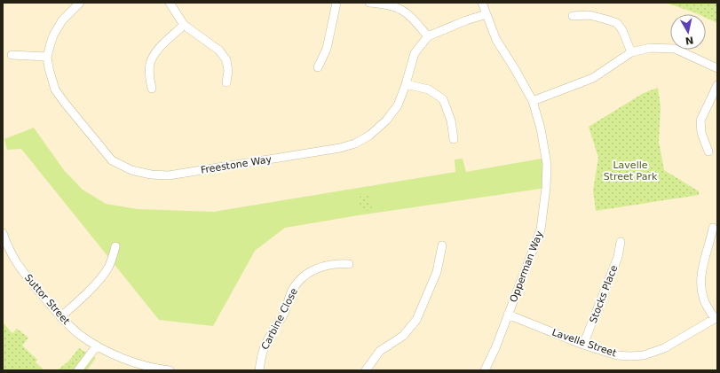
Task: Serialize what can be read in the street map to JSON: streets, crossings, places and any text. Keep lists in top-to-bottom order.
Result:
{
  "streets": {
    "street": [
      "Freestone Way",
      "Opperman Way",
      "Stocks Place",
      "Suttor Street",
      "Carbine Close",
      "Lavelle Street"
    ]
  },
  "crossings": [
    ["Freestone Way", "Opperman Way"],
    ["Opperman Way", "Lavelle Street"],
    ["Stocks Place", "Lavelle Street"]
  ],
  "parks": ["Lavelle Street Park"],
  "north": "bottom"
}
